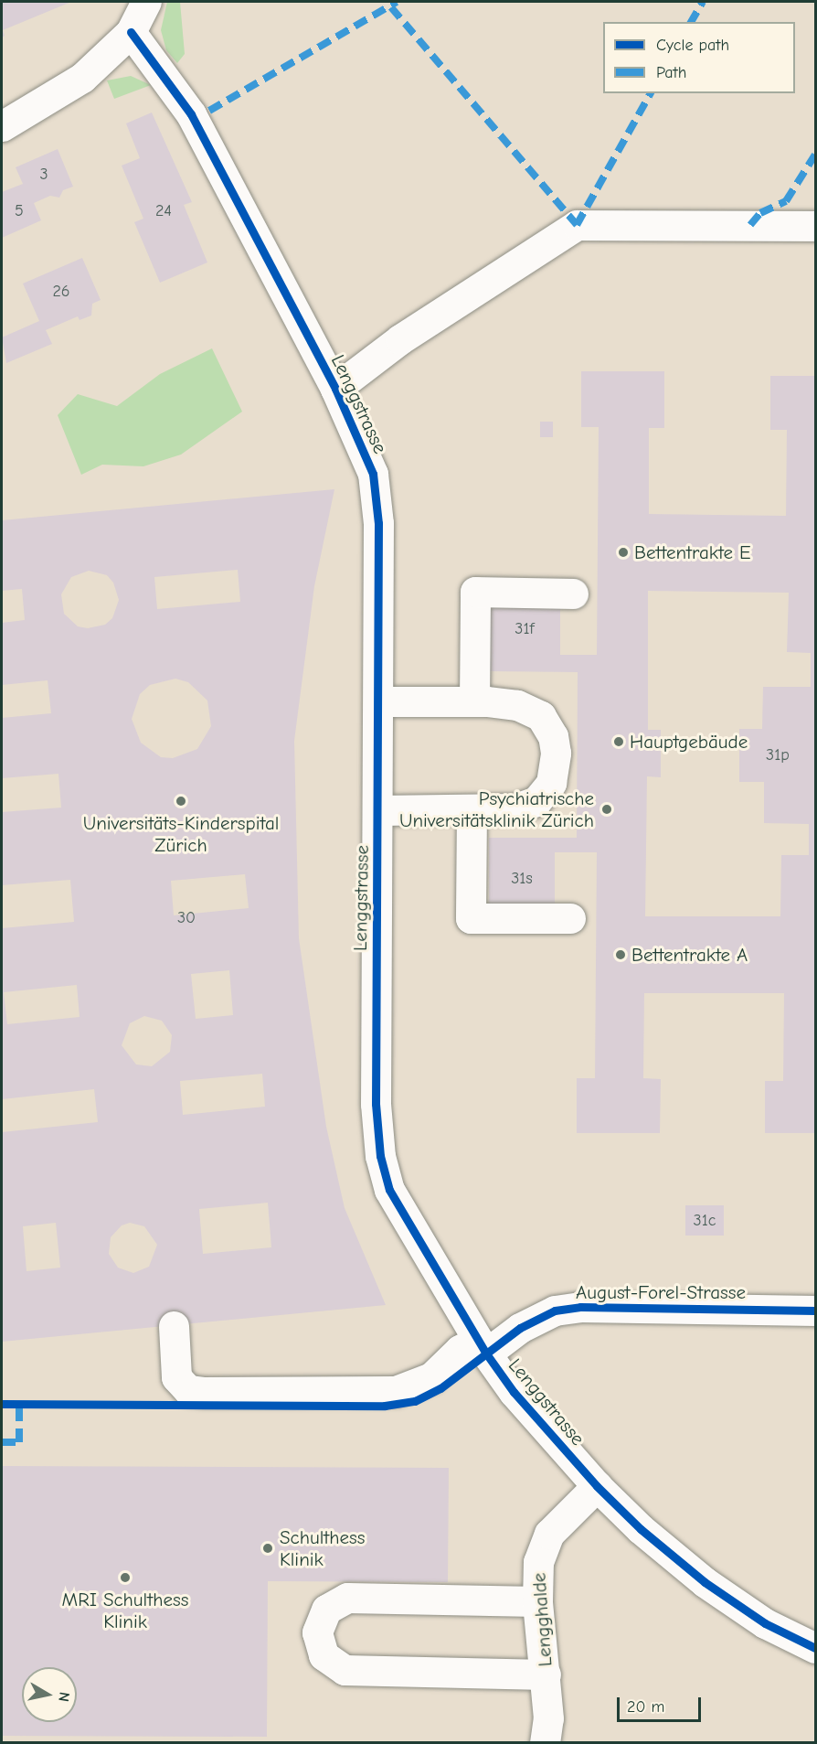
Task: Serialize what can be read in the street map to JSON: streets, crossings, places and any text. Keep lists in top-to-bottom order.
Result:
{
  "streets": {
    "street": ["Lenggstrasse", "August-Forel-Strasse", "Lengghalde"]
  },
  "crossings": [
    ["Lenggstrasse", "August-Forel-Strasse"],
    ["Lenggstrasse", "Lengghalde"]
  ],
  "places": [
    "Bettentrakte E",
    "Hauptgebäude",
    "Universitäts-Kinderspital Zürich",
    "Psychiatrische Universitätsklinik Zürich",
    "Bettentrakte A",
    "Schulthess Klinik",
    "MRI Schulthess Klinik"
  ],
  "house_numbers": [
    "3",
    "5",
    "24",
    "26",
    "31f",
    "31p",
    "31s",
    "30",
    "31c"
  ],
  "legend": ["Cycle path", "Path"],
  "scale_bar": "20 m",
  "north": "right"
}
